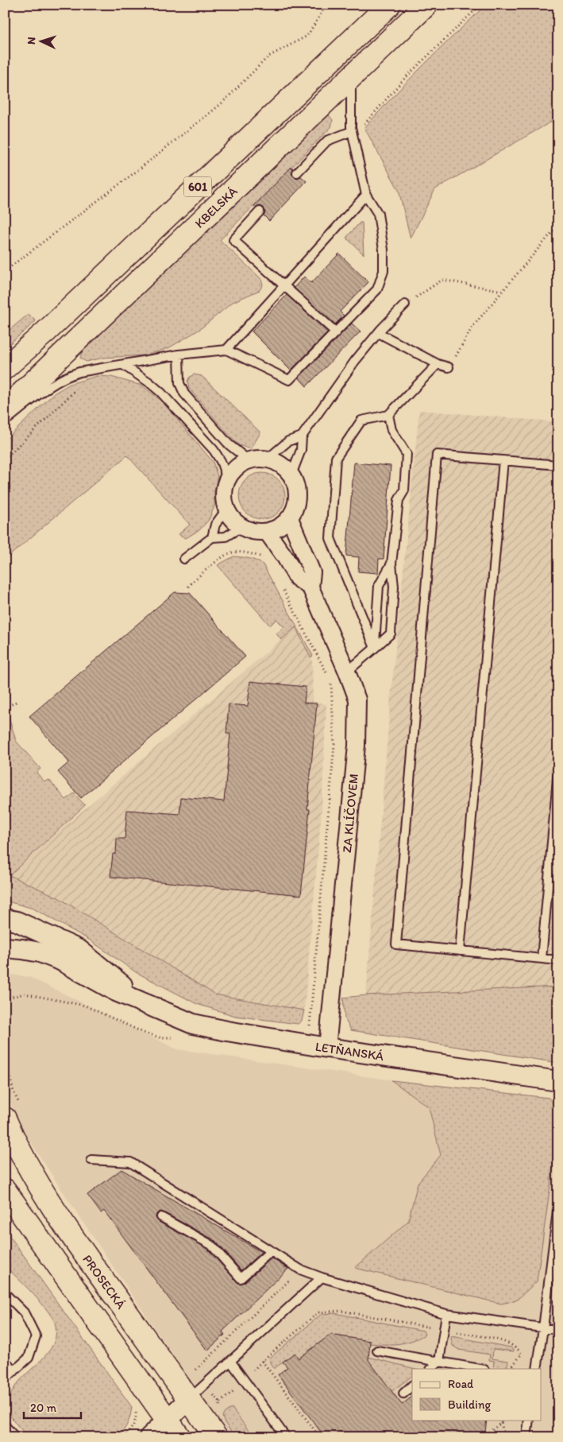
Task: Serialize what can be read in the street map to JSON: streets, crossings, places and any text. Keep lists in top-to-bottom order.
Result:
{
  "streets": {
    "main road": ["601", "KBELSKÁ", "PROSECKÁ"],
    "street": ["ZA KLÍČOVEM", "LETŇANSKÁ"]
  },
  "crossings": [
    ["ZA KLÍČOVEM", "LETŇANSKÁ"]
  ],
  "legend": ["Road", "Building"],
  "scale_bar": "20 m",
  "north": "left"
}
